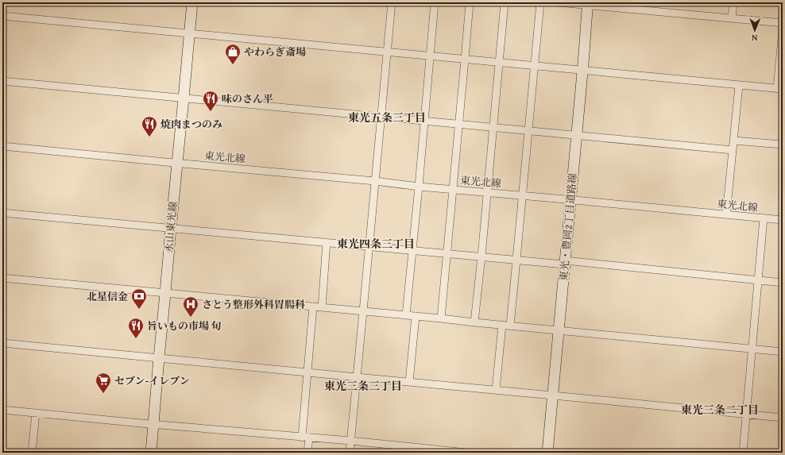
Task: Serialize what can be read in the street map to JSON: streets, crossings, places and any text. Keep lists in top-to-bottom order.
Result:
{
  "streets": {
    "street": ["東光北線", "永山東光線", "東光・豊岡2丁目道路線"]
  },
  "crossings": [
    ["東光北線", "永山東光線"],
    ["東光北線", "東光・豊岡2丁目道路線"]
  ],
  "districts": [
    "東光五条三丁目",
    "東光四条三丁目",
    "東光三条三丁目",
    "東光三条二丁目"
  ],
  "places": {
    "shop": ["やわらぎ斎場"],
    "restaurant": ["味のさん平", "焼肉まつのみ", "旨いもの市場 旬"],
    "bank": ["北星信金"],
    "hospital": ["さとう整形外科胃腸科"],
    "supermarket": ["セブン-イレブン"]
  },
  "north": "bottom"
}
